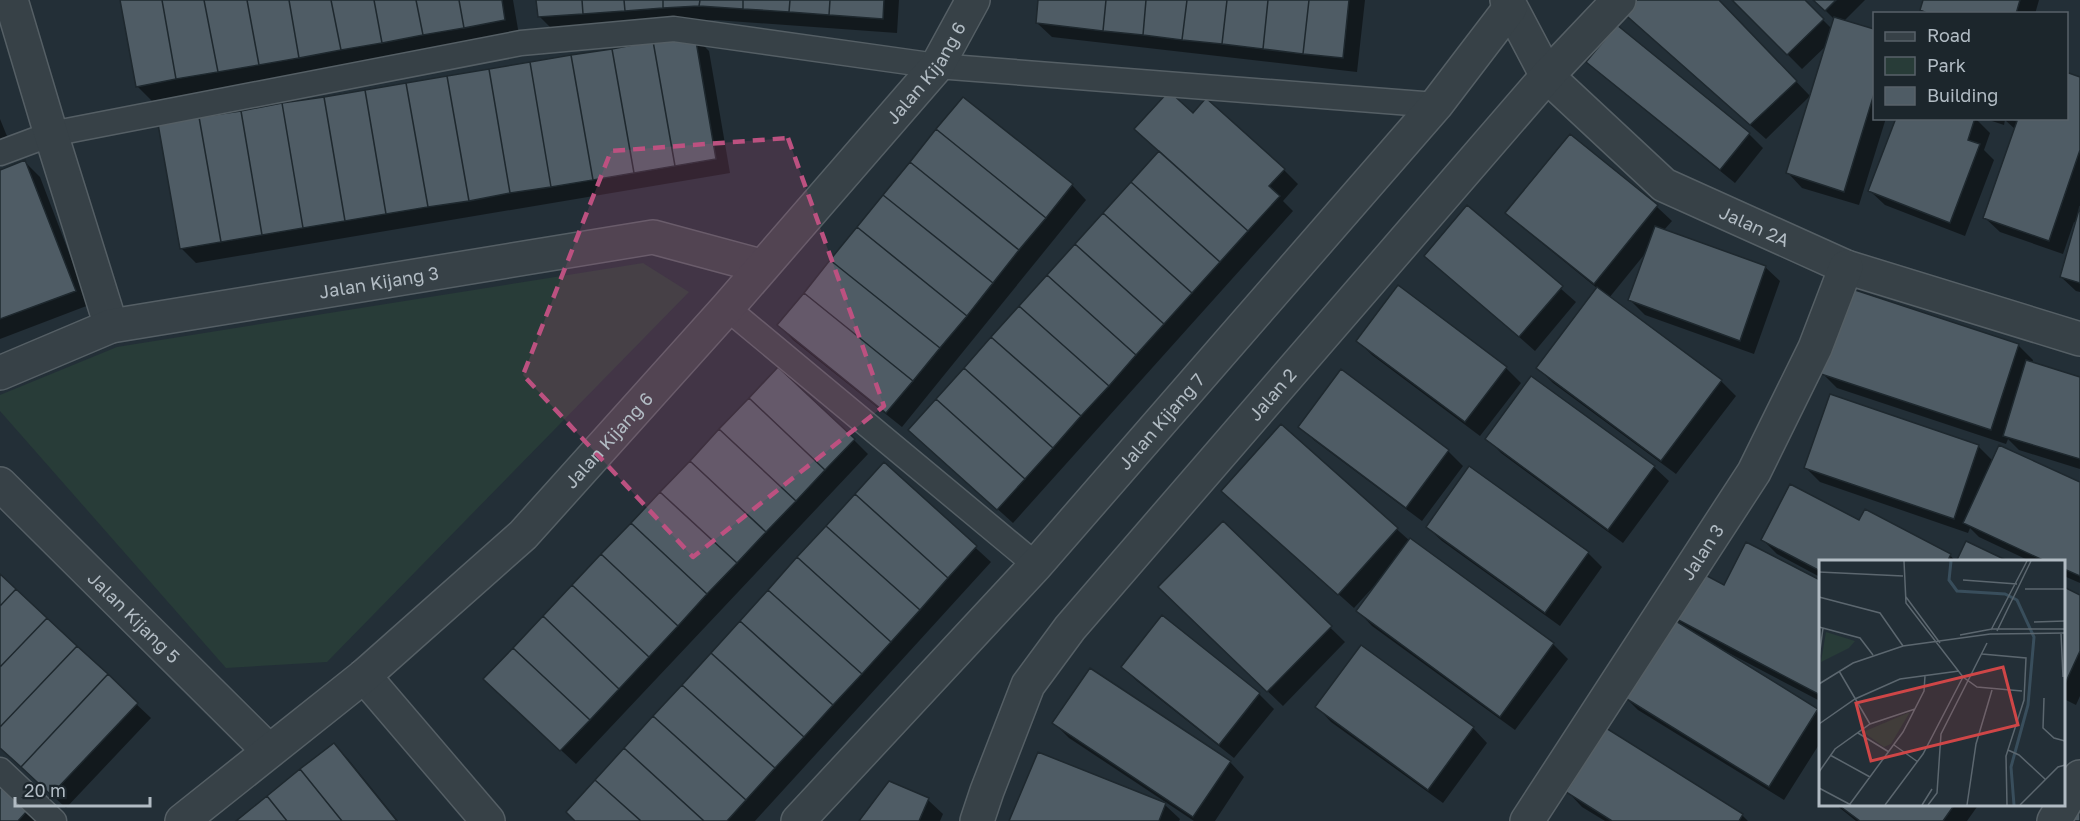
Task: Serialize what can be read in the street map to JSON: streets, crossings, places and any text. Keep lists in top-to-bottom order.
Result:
{
  "streets": {
    "street": [
      "Jalan Kijang 6",
      "Jalan 2A",
      "Jalan Kijang 3",
      "Jalan 2",
      "Jalan Kijang 7",
      "Jalan 3",
      "Jalan Kijang 5"
    ]
  },
  "crossings": [
    ["Jalan Kijang 6", "Jalan Kijang 3"],
    ["Jalan Kijang 6", "Jalan Kijang 5"],
    ["Jalan 2A", "Jalan 2"],
    ["Jalan 2A", "Jalan Kijang 7"],
    ["Jalan 2A", "Jalan 3"]
  ],
  "legend": ["Road", "Park", "Building"],
  "scale_bar": "20 m"
}
